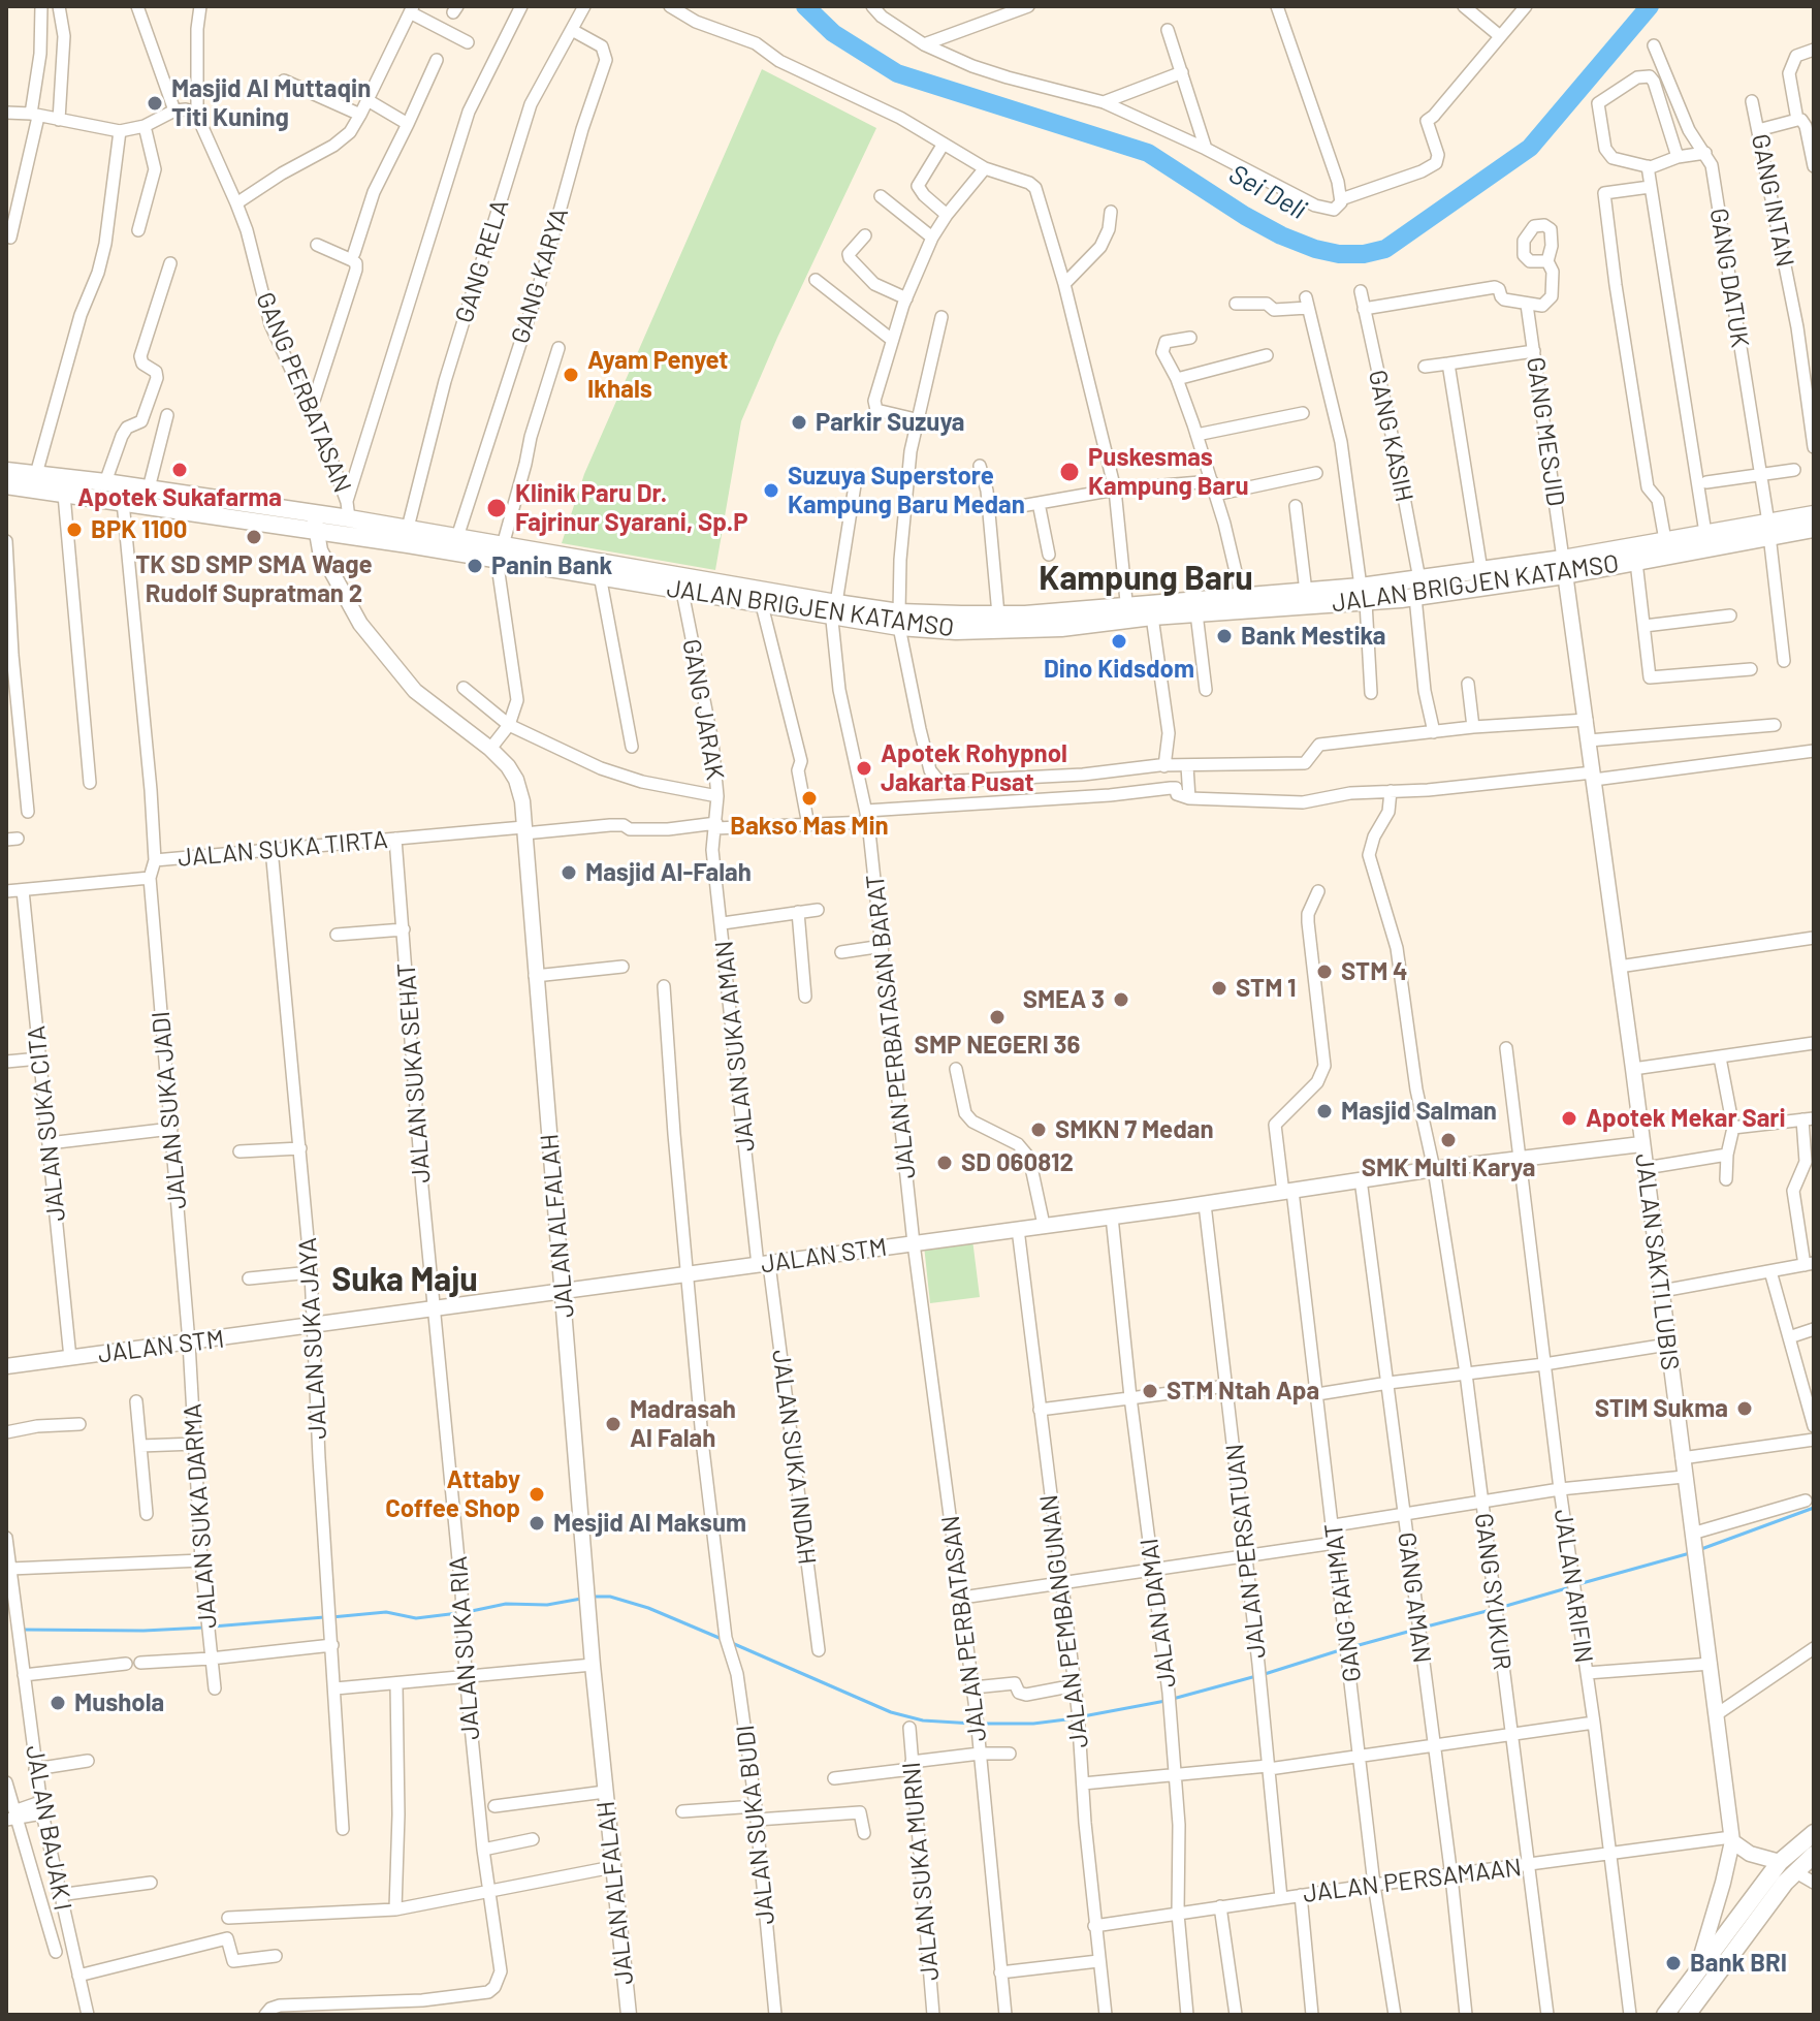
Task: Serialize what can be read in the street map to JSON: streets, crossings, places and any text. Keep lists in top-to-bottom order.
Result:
{
  "streets": {
    "main road": ["JALAN BRIGJEN KATAMSO"],
    "street": [
      "GANG INTAN",
      "GANG RELA",
      "GANG KARYA",
      "GANG DATUK",
      "GANG PERBATASAN",
      "GANG MESJID",
      "GANG KASIH",
      "GANG JARAK",
      "JALAN SUKA TIRTA",
      "JALAN PERBATASAN BARAT",
      "JALAN SUKA AMAN",
      "JALAN SUKA SEHAT",
      "JALAN SUKA JADI",
      "JALAN SUKA CITA",
      "JALAN ALFALAH",
      "JALAN STM",
      "JALAN SAKTI LUBIS",
      "JALAN SUKA JAYA",
      "JALAN SUKA INDAH",
      "JALAN SUKA DARMA",
      "JALAN PERSATUAN",
      "JALAN ARIFIN",
      "GANG SYUKUR",
      "GANG AMAN",
      "GANG RAHMAT",
      "JALAN DAMAI",
      "JALAN PEMBANGUNAN",
      "JALAN PERBATASAN",
      "JALAN SUKA RIA",
      "JALAN SUKA BUDI",
      "JALAN BAJAK I",
      "JALAN SUKA MURNI",
      "JALAN PERSAMAAN"
    ]
  },
  "crossings": [
    ["GANG RELA", "GANG KARYA"],
    ["GANG RELA", "JALAN BRIGJEN KATAMSO"],
    ["GANG KARYA", "JALAN BRIGJEN KATAMSO"],
    ["GANG DATUK", "JALAN BRIGJEN KATAMSO"],
    ["GANG PERBATASAN", "JALAN BRIGJEN KATAMSO"],
    ["GANG MESJID", "JALAN BRIGJEN KATAMSO"],
    ["GANG MESJID", "JALAN SAKTI LUBIS"],
    ["GANG KASIH", "JALAN BRIGJEN KATAMSO"],
    ["JALAN BRIGJEN KATAMSO", "GANG JARAK"],
    ["JALAN BRIGJEN KATAMSO", "JALAN PERBATASAN BARAT"],
    ["JALAN BRIGJEN KATAMSO", "JALAN ALFALAH"],
    ["JALAN BRIGJEN KATAMSO", "JALAN SAKTI LUBIS"],
    ["GANG JARAK", "JALAN SUKA TIRTA"],
    ["GANG JARAK", "JALAN SUKA AMAN"],
    ["JALAN SUKA TIRTA", "JALAN PERBATASAN BARAT"],
    ["JALAN SUKA TIRTA", "JALAN SUKA AMAN"],
    ["JALAN SUKA TIRTA", "JALAN SUKA SEHAT"],
    ["JALAN SUKA TIRTA", "JALAN SUKA JADI"],
    ["JALAN SUKA TIRTA", "JALAN SUKA CITA"],
    ["JALAN SUKA TIRTA", "JALAN ALFALAH"],
    ["JALAN SUKA TIRTA", "JALAN SUKA JAYA"],
    ["JALAN PERBATASAN BARAT", "JALAN STM"],
    ["JALAN PERBATASAN BARAT", "JALAN PERBATASAN"],
    ["JALAN SUKA AMAN", "JALAN STM"],
    ["JALAN SUKA AMAN", "JALAN SUKA INDAH"],
    ["JALAN SUKA SEHAT", "JALAN STM"],
    ["JALAN SUKA SEHAT", "JALAN SUKA RIA"],
    ["JALAN SUKA JADI", "JALAN STM"],
    ["JALAN SUKA JADI", "JALAN SUKA DARMA"],
    ["JALAN SUKA CITA", "JALAN STM"],
    ["JALAN ALFALAH", "JALAN STM"],
    ["JALAN STM", "JALAN SAKTI LUBIS"],
    ["JALAN STM", "JALAN SUKA JAYA"],
    ["JALAN STM", "JALAN SUKA INDAH"],
    ["JALAN STM", "JALAN SUKA DARMA"],
    ["JALAN STM", "JALAN PERSATUAN"],
    ["JALAN STM", "JALAN ARIFIN"],
    ["JALAN STM", "GANG SYUKUR"],
    ["JALAN STM", "GANG AMAN"],
    ["JALAN STM", "GANG RAHMAT"],
    ["JALAN STM", "JALAN DAMAI"],
    ["JALAN STM", "JALAN PEMBANGUNAN"],
    ["JALAN STM", "JALAN PERBATASAN"],
    ["JALAN STM", "JALAN SUKA RIA"],
    ["JALAN STM", "JALAN SUKA BUDI"],
    ["JALAN SAKTI LUBIS", "JALAN PERSAMAAN"],
    ["JALAN PERSATUAN", "JALAN PERSAMAAN"],
    ["JALAN ARIFIN", "JALAN PERSAMAAN"],
    ["GANG SYUKUR", "JALAN PERSAMAAN"],
    ["GANG AMAN", "JALAN PERSAMAAN"],
    ["GANG RAHMAT", "JALAN PERSAMAAN"],
    ["JALAN DAMAI", "JALAN PERSAMAAN"],
    ["JALAN PEMBANGUNAN", "JALAN PERSAMAAN"]
  ],
  "districts": ["Kampung Baru", "Suka Maju"],
  "water": ["Sei Deli"],
  "places": [
    "Masjid Al Muttaqin Titi Kuning",
    "Ayam Penyet Ikhals",
    "Parkir Suzuya",
    "Apotek Sukafarma",
    "Puskesmas Kampung Baru",
    "Suzuya Superstore Kampung Baru Medan",
    "Klinik Paru Dr. Fajrinur Syarani, Sp.P",
    "BPK 1100",
    "TK SD SMP SMA Wage Rudolf Supratman 2",
    "Panin Bank",
    "Bank Mestika",
    "Dino Kidsdom",
    "Apotek Rohypnol Jakarta Pusat",
    "Bakso Mas Min",
    "Masjid Al-Falah",
    "STM 4",
    "STM 1",
    "SMEA 3",
    "SMP NEGERI 36",
    "Masjid Salman",
    "Apotek Mekar Sari",
    "SMKN 7 Medan",
    "SMK Multi Karya",
    "SD 060812",
    "STM Ntah Apa",
    "STIM Sukma",
    "Madrasah Al Falah",
    "Attaby Coffee Shop",
    "Mesjid Al Maksum",
    "Mushola",
    "Bank BRI"
  ]
}
